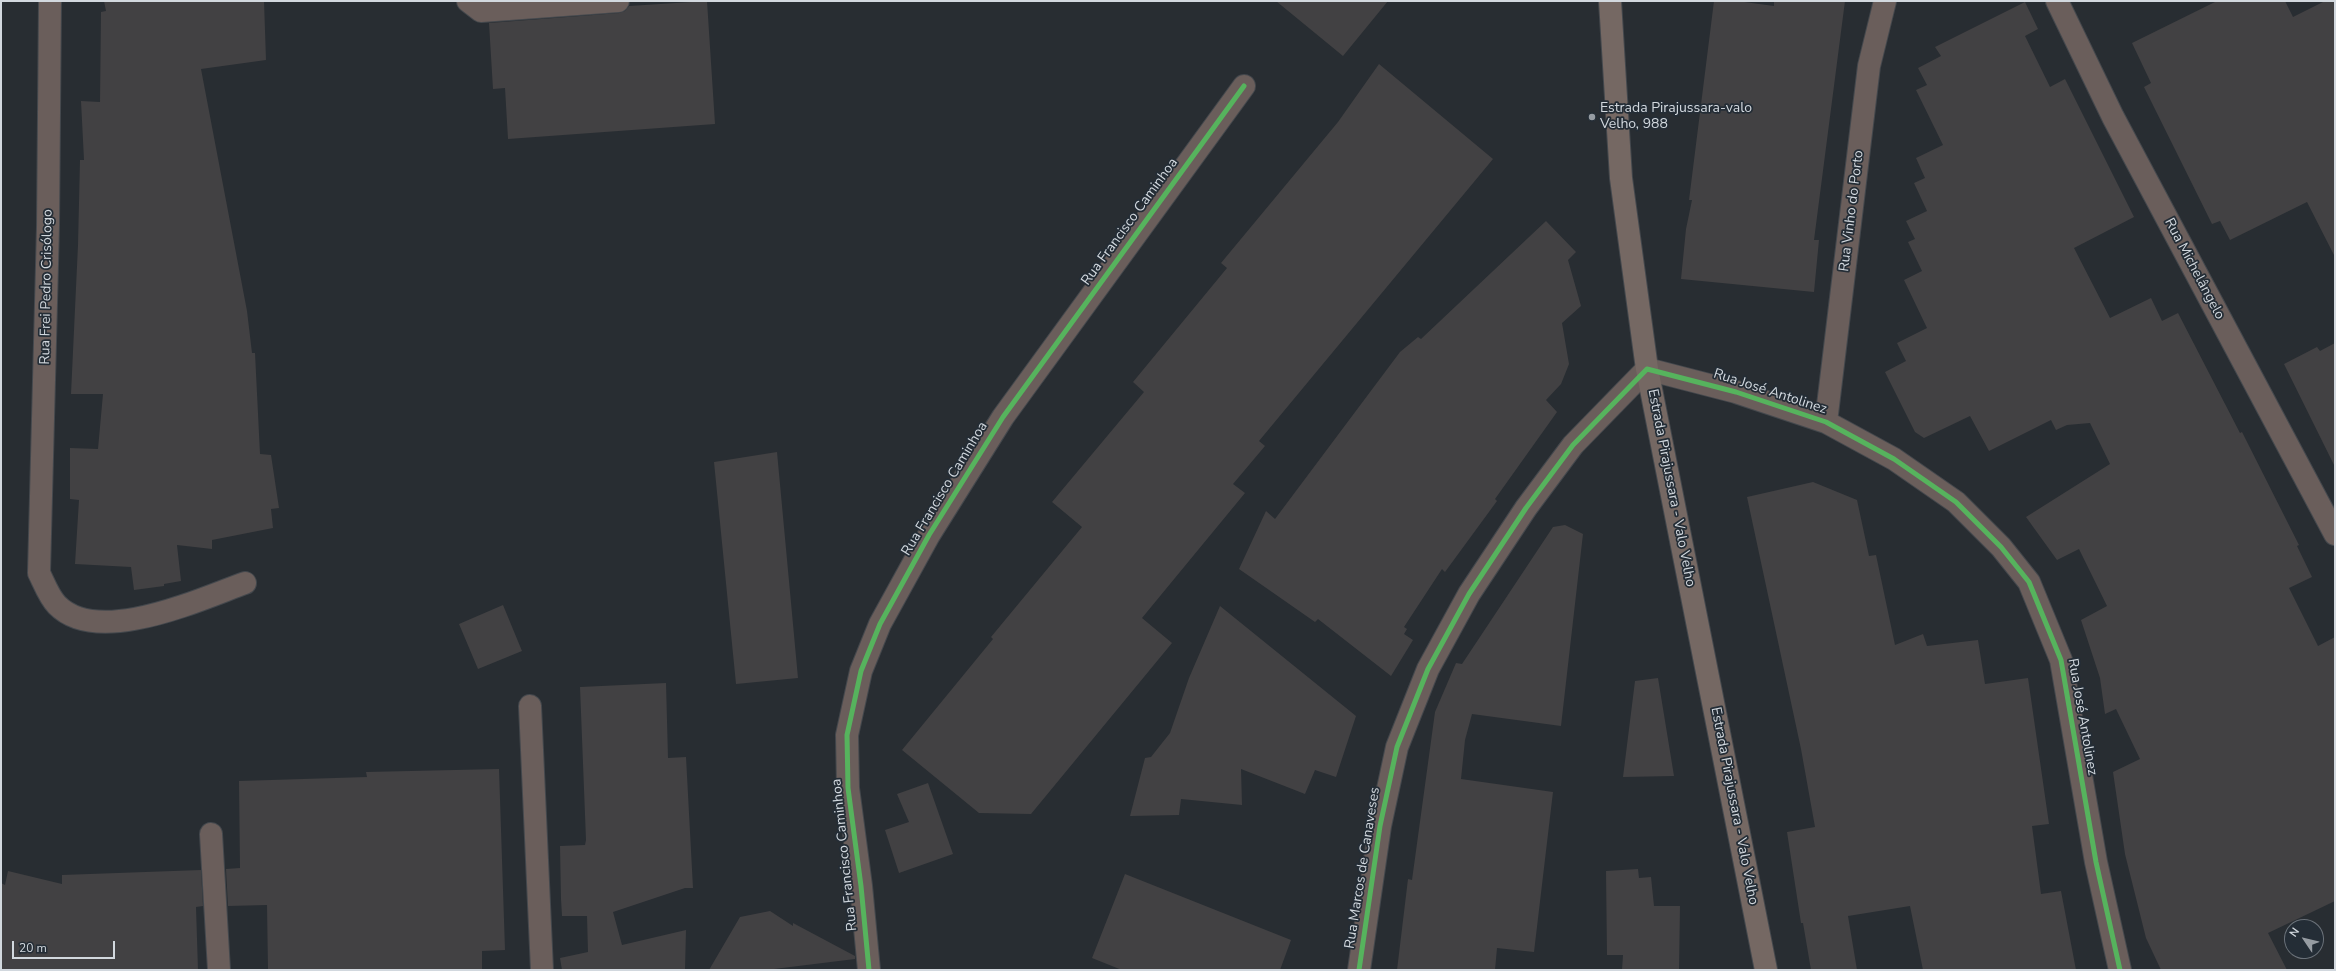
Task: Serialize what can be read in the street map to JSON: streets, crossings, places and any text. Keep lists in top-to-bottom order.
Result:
{
  "streets": {
    "main road": ["Estrada Pirajussara - Valo Velho"],
    "street": [
      "Rua Vinho do Porto",
      "Rua Francisco Caminhoa",
      "Rua Michelângelo",
      "Rua Frei Pedro Crisólogo",
      "Rua José Antolinez",
      "Rua Marcos de Canaveses"
    ]
  },
  "crossings": [
    ["Rua Vinho do Porto", "Rua José Antolinez"],
    ["Rua José Antolinez", "Estrada Pirajussara - Valo Velho"],
    ["Rua José Antolinez", "Rua Marcos de Canaveses"],
    ["Estrada Pirajussara - Valo Velho", "Rua Marcos de Canaveses"]
  ],
  "places": ["Estrada Pirajussara-valo Velho, 988"],
  "scale_bar": "20 m",
  "north": "top left"
}
